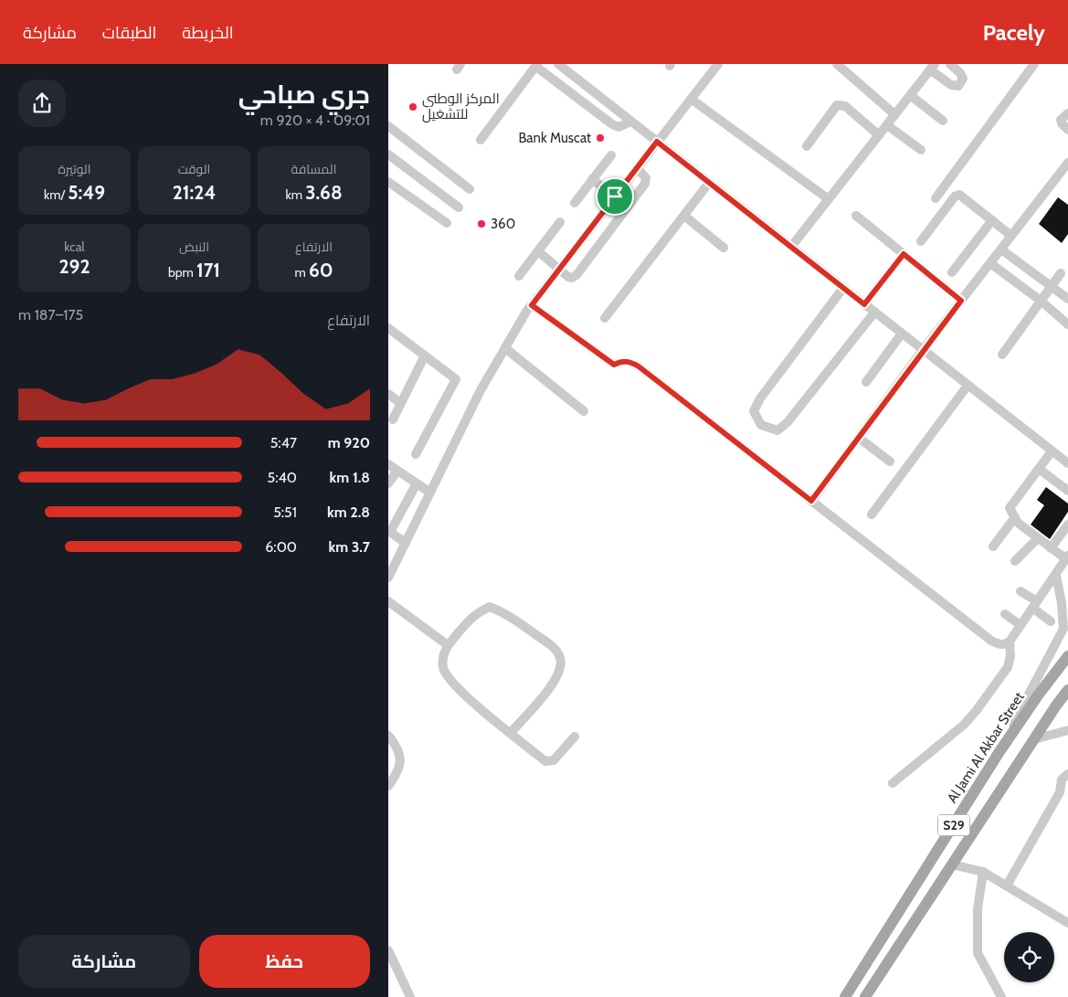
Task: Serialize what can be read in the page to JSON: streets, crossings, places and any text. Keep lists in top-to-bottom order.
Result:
{
  "streets": {
    "main road": ["Al Jami Al Akbar Street", "S29"]
  },
  "places": ["المركز الوطني للتشغيل", "Bank Muscat", "360"],
  "page": {
    "header": "Pacely",
    "nav": ["الخريطة", "الطبقات", "مشاركة"],
    "heading": ["جري صباحي", "09:01 · 4 × 920 m"],
    "stats": [
      ["المسافة", "3.68 km"],
      ["الوقت", "21:24"],
      ["الوتيرة", "5:49 /km"],
      ["الارتفاع", "60 m"],
      ["النبض", "171 bpm"],
      ["kcal", "292"]
    ],
    "chart": ["الارتفاع", "175–187 m"],
    "list": [
      {
        "name": "920 m",
        "note": "5:47"
      },
      {
        "name": "1.8 km",
        "note": "5:40"
      },
      {
        "name": "2.8 km",
        "note": "5:51"
      },
      {
        "name": "3.7 km",
        "note": "6:00"
      }
    ],
    "buttons": ["حفظ", "مشاركة"]
  }
}
